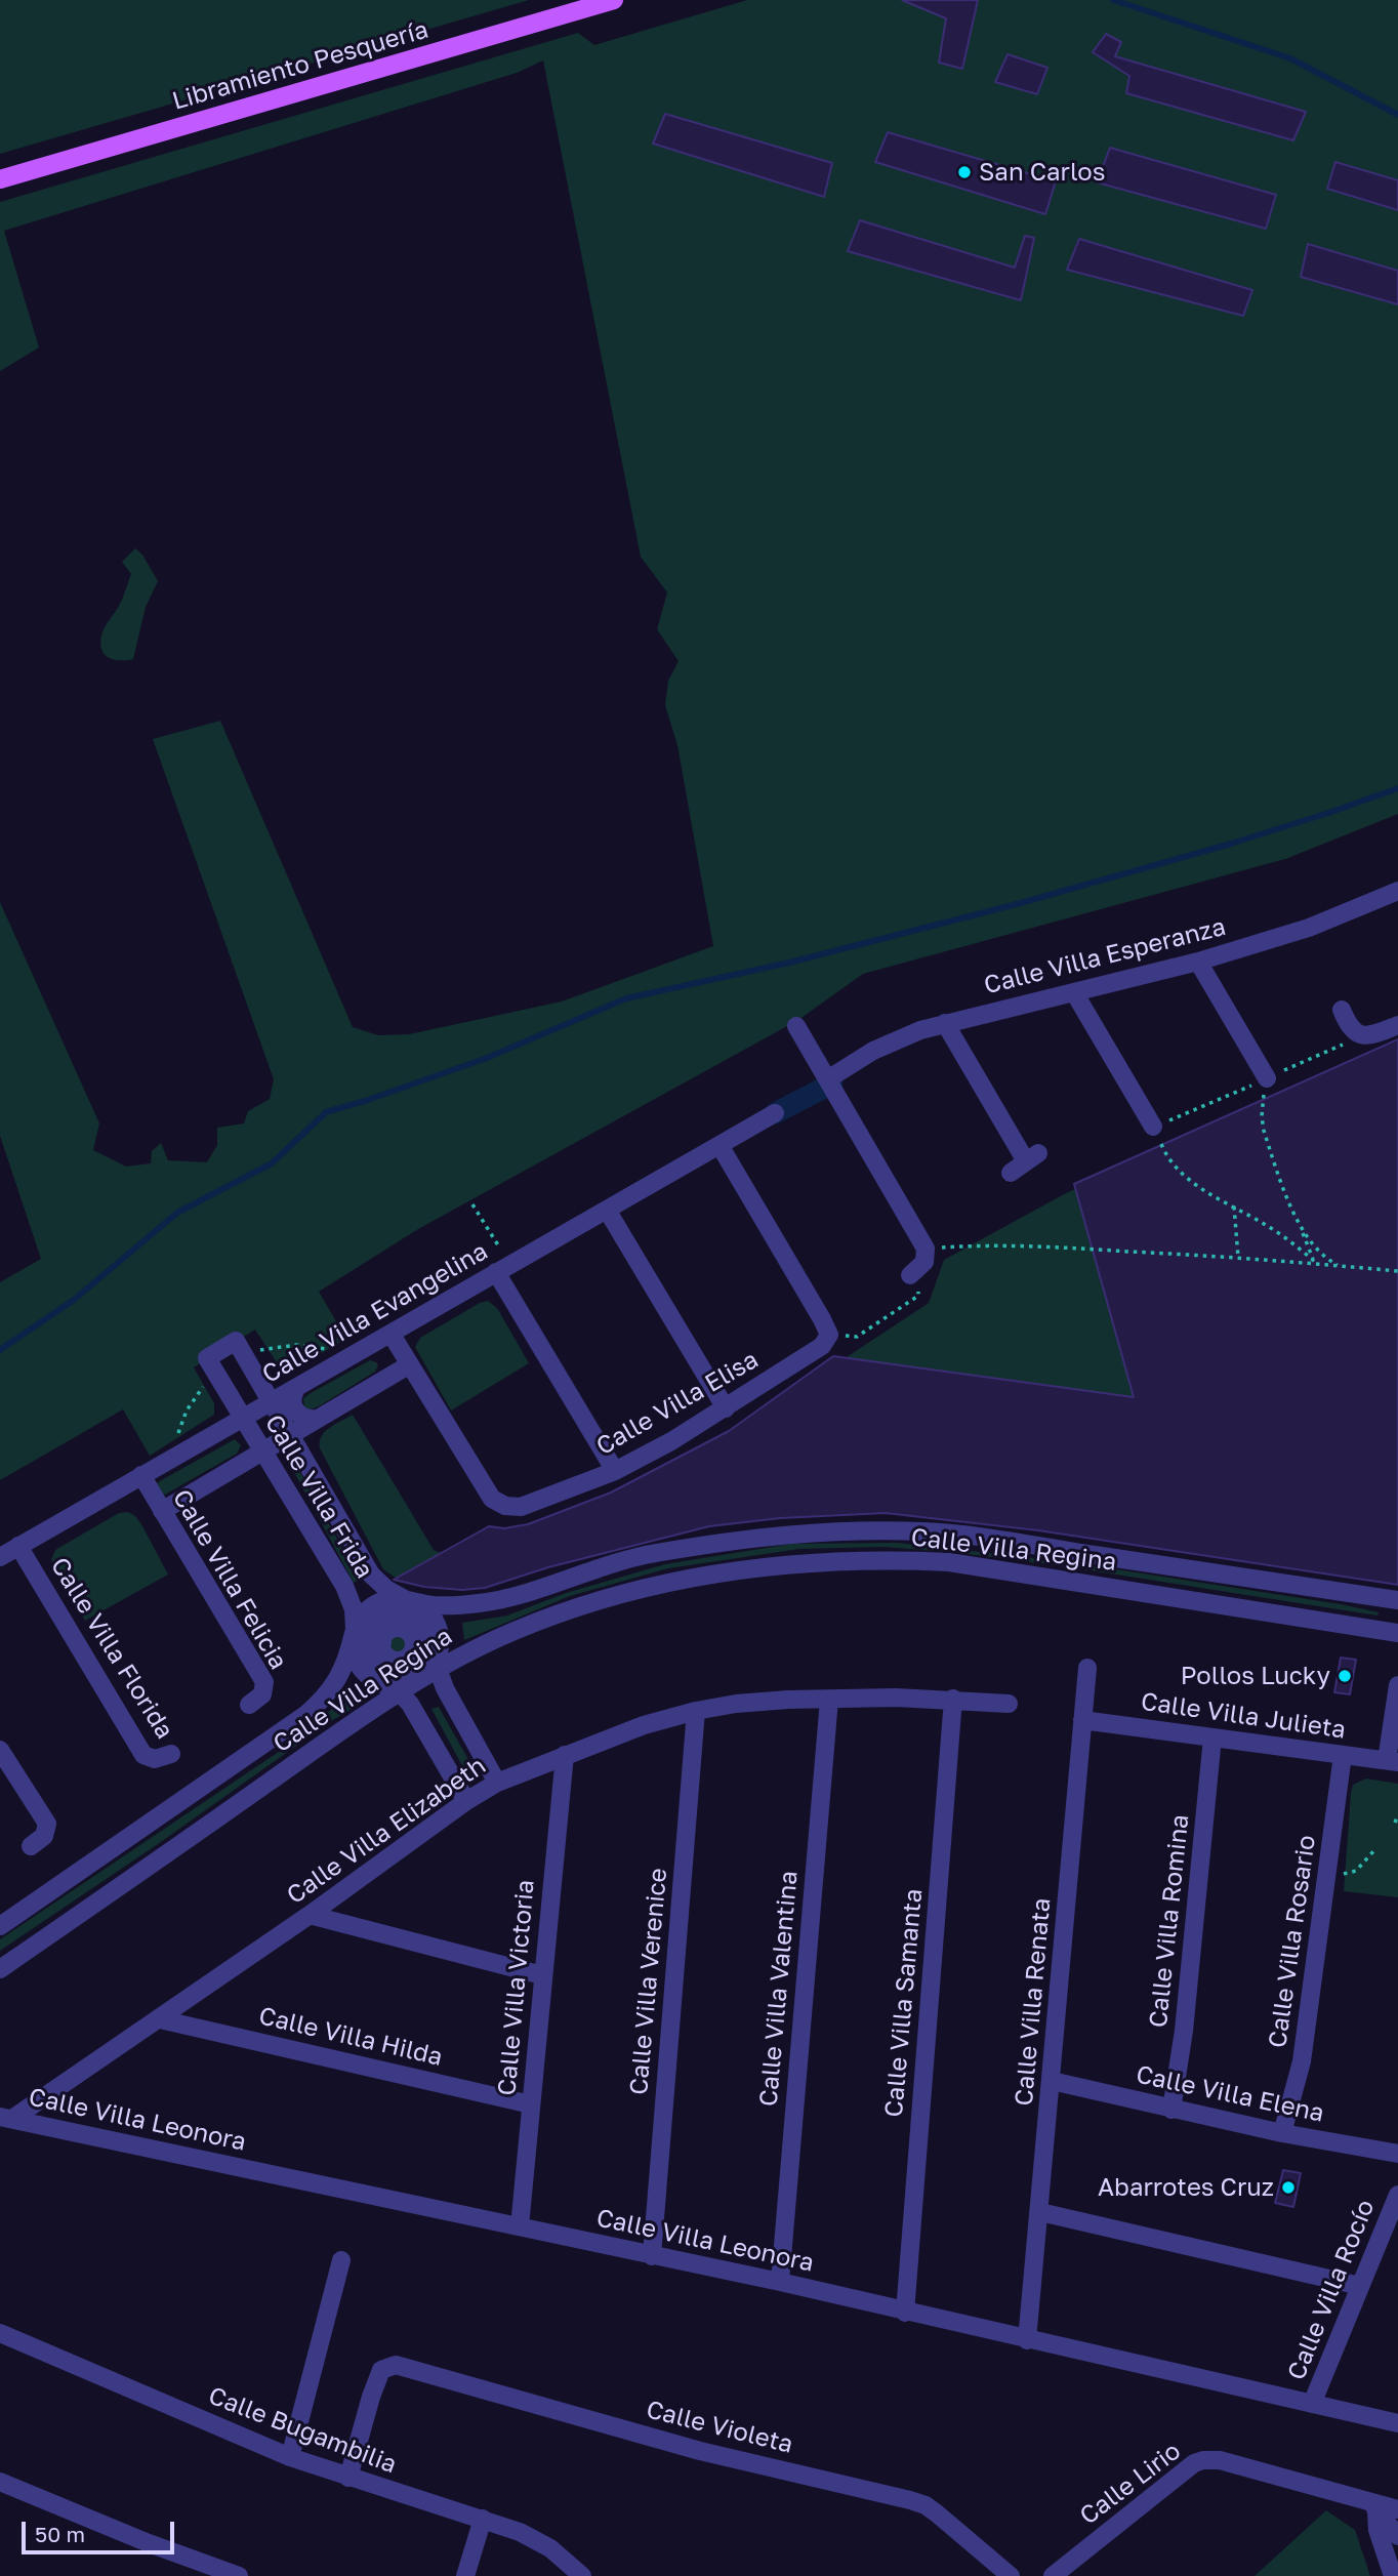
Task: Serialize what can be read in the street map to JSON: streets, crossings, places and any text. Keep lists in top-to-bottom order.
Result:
{
  "streets": {
    "main road": ["Libramiento Pesquería"],
    "street": [
      "Calle Villa Esperanza",
      "Calle Villa Evangelina",
      "Calle Villa Elisa",
      "Calle Villa Frida",
      "Calle Villa Regina",
      "Calle Villa Felicia",
      "Calle Villa Florida",
      "Calle Villa Julieta",
      "Calle Villa Elizabeth",
      "Calle Villa Romina",
      "Calle Villa Rosario",
      "Calle Villa Verenice",
      "Calle Villa Victoria",
      "Calle Villa Valentina",
      "Calle Villa Renata",
      "Calle Villa Samanta",
      "Calle Villa Hilda",
      "Calle Villa Elena",
      "Calle Villa Leonora",
      "Calle Villa Rocío",
      "Calle Violeta",
      "Calle Bugambilia",
      "Calle Lirio"
    ]
  },
  "crossings": [
    ["Calle Villa Evangelina", "Calle Villa Elisa"],
    ["Calle Villa Evangelina", "Calle Villa Frida"],
    ["Calle Villa Evangelina", "Calle Villa Felicia"],
    ["Calle Villa Evangelina", "Calle Villa Florida"],
    ["Calle Villa Frida", "Calle Villa Regina"],
    ["Calle Villa Julieta", "Calle Villa Romina"],
    ["Calle Villa Julieta", "Calle Villa Rosario"],
    ["Calle Villa Julieta", "Calle Villa Renata"],
    ["Calle Villa Elizabeth", "Calle Villa Verenice"],
    ["Calle Villa Elizabeth", "Calle Villa Victoria"],
    ["Calle Villa Elizabeth", "Calle Villa Valentina"],
    ["Calle Villa Elizabeth", "Calle Villa Samanta"],
    ["Calle Villa Elizabeth", "Calle Villa Hilda"],
    ["Calle Villa Elizabeth", "Calle Villa Leonora"],
    ["Calle Villa Romina", "Calle Villa Elena"],
    ["Calle Villa Rosario", "Calle Villa Elena"],
    ["Calle Villa Verenice", "Calle Villa Leonora"],
    ["Calle Villa Victoria", "Calle Villa Hilda"],
    ["Calle Villa Victoria", "Calle Villa Leonora"],
    ["Calle Villa Valentina", "Calle Villa Leonora"],
    ["Calle Villa Renata", "Calle Villa Elena"],
    ["Calle Villa Renata", "Calle Villa Leonora"],
    ["Calle Villa Samanta", "Calle Villa Leonora"],
    ["Calle Villa Leonora", "Calle Villa Rocío"],
    ["Calle Violeta", "Calle Bugambilia"]
  ],
  "places": ["San Carlos", "Pollos Lucky", "Abarrotes Cruz"],
  "scale_bar": "50 m"
}
